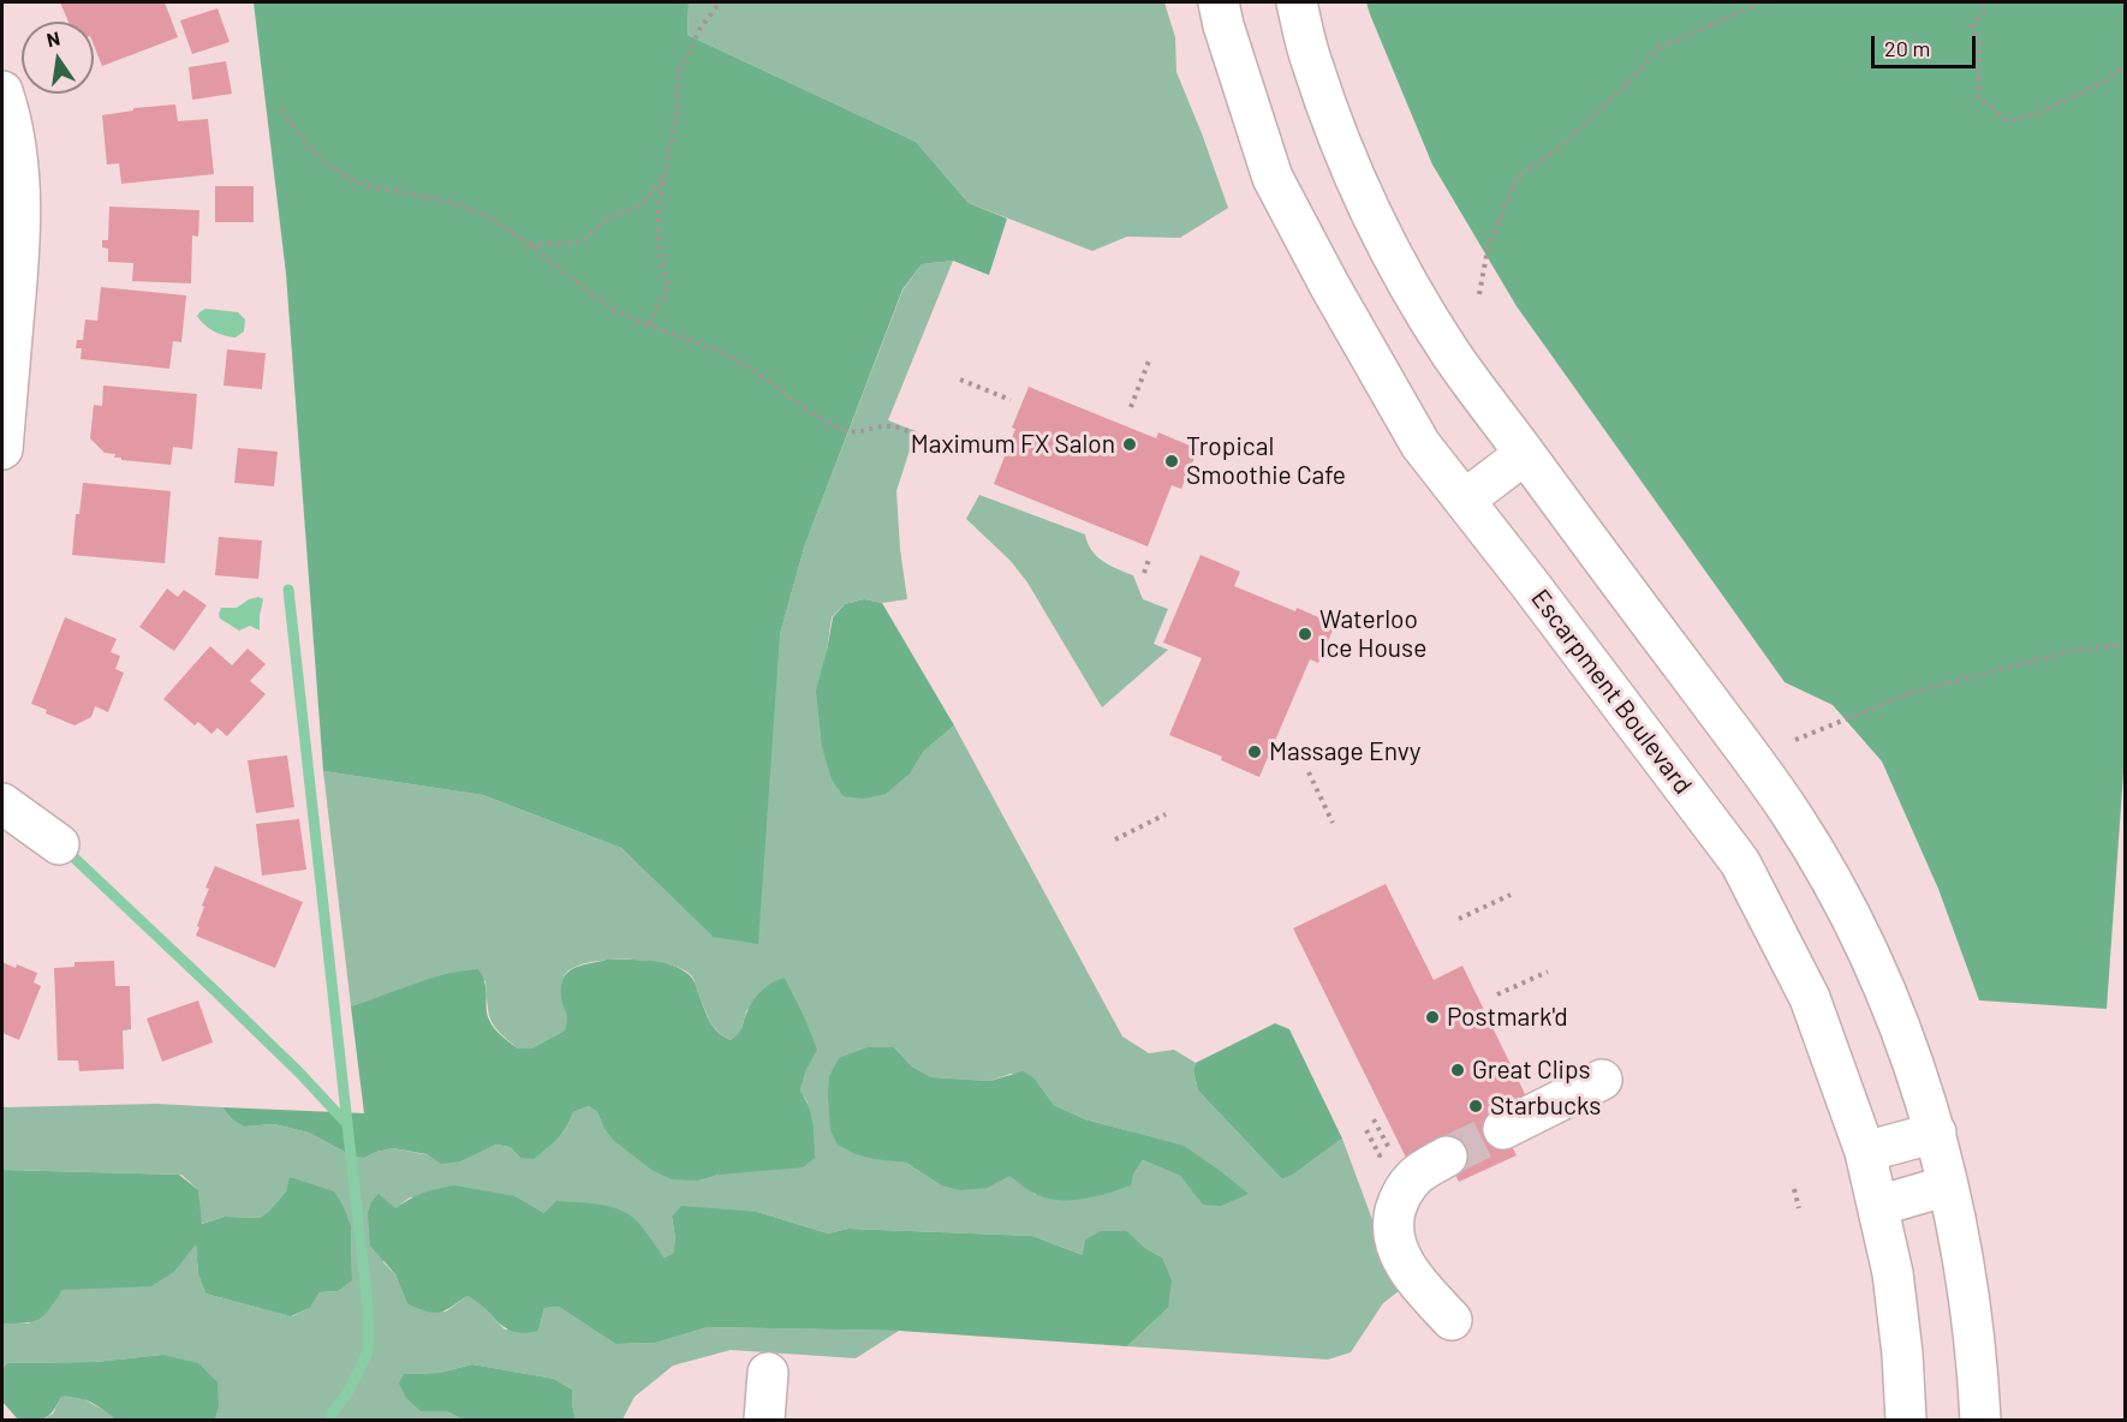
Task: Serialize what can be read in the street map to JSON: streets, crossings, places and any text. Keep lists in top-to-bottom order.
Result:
{
  "streets": {
    "main road": ["Escarpment Boulevard"]
  },
  "places": [
    "Maximum FX Salon",
    "Tropical Smoothie Cafe",
    "Waterloo Ice House",
    "Massage Envy",
    "Postmark'd",
    "Great Clips",
    "Starbucks"
  ],
  "scale_bar": "20 m",
  "north": "top"
}
